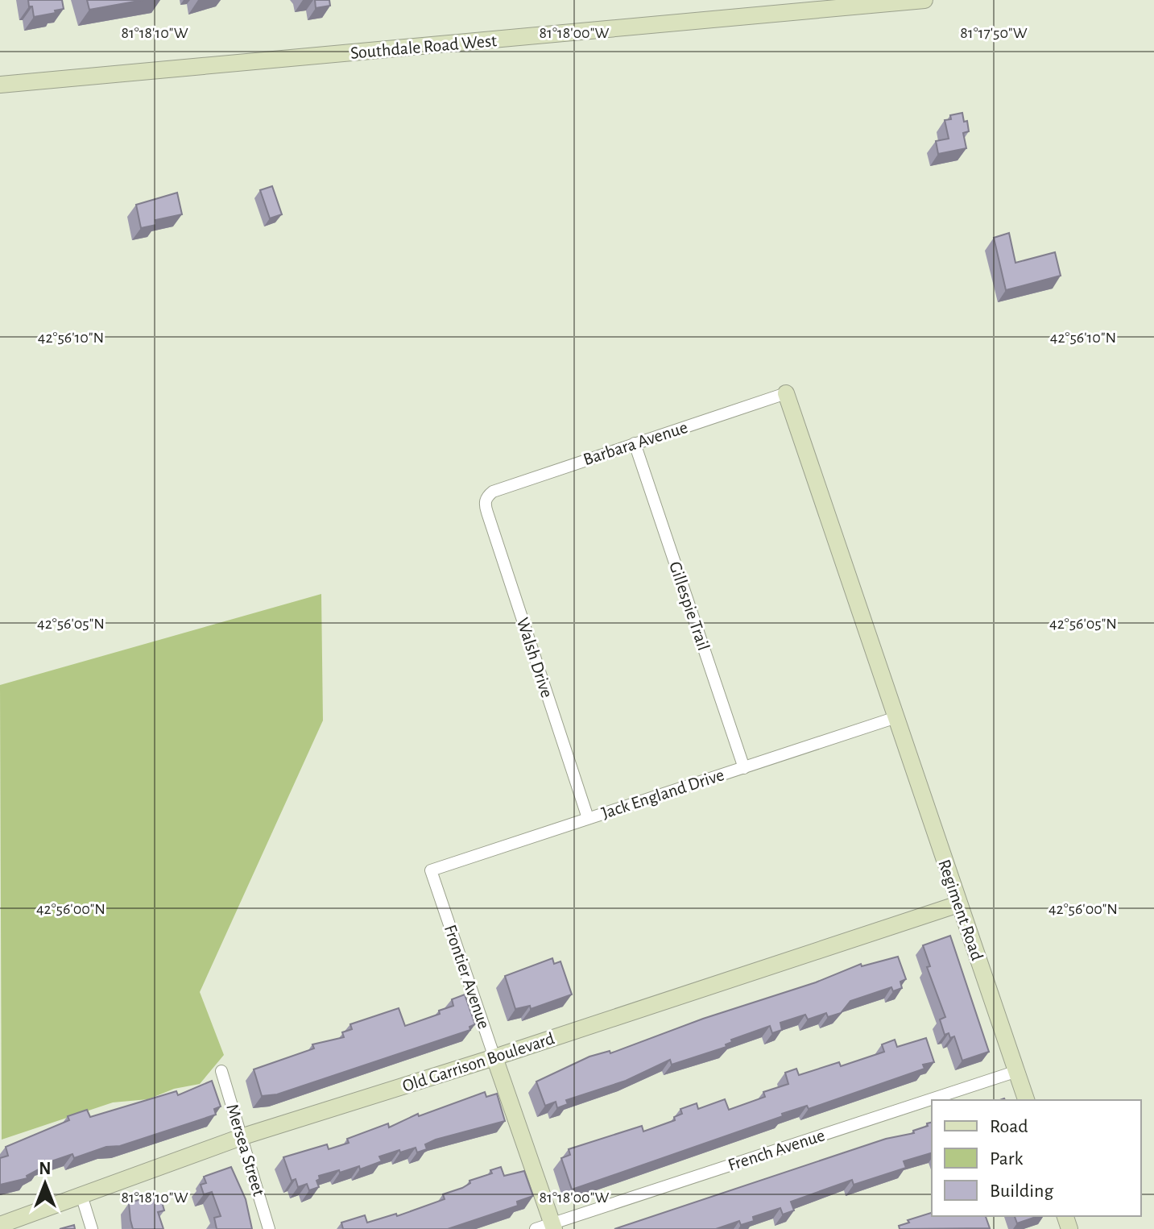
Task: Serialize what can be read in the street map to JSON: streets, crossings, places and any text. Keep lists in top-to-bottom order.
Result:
{
  "streets": {
    "street": [
      "Southdale Road West",
      "Barbara Avenue",
      "Gillespie Trail",
      "Walsh Drive",
      "Jack England Drive",
      "Regiment Road",
      "Frontier Avenue",
      "Old Garrison Boulevard",
      "Mersea Street",
      "French Avenue"
    ]
  },
  "crossings": [
    ["Barbara Avenue", "Gillespie Trail"],
    ["Barbara Avenue", "Walsh Drive"],
    ["Barbara Avenue", "Regiment Road"],
    ["Gillespie Trail", "Jack England Drive"],
    ["Walsh Drive", "Jack England Drive"],
    ["Jack England Drive", "Regiment Road"],
    ["Jack England Drive", "Frontier Avenue"],
    ["Regiment Road", "Old Garrison Boulevard"],
    ["Regiment Road", "French Avenue"],
    ["Frontier Avenue", "Old Garrison Boulevard"],
    ["Frontier Avenue", "French Avenue"],
    ["Old Garrison Boulevard", "Mersea Street"]
  ],
  "legend": ["Road", "Park", "Building"],
  "north": "top",
  "coordinates": [
    "81°18'10\"W",
    "81°18'00\"W",
    "81°17'50\"W",
    "42°56'10\"N",
    "42°56'05\"N",
    "42°56'00\"N"
  ]
}
